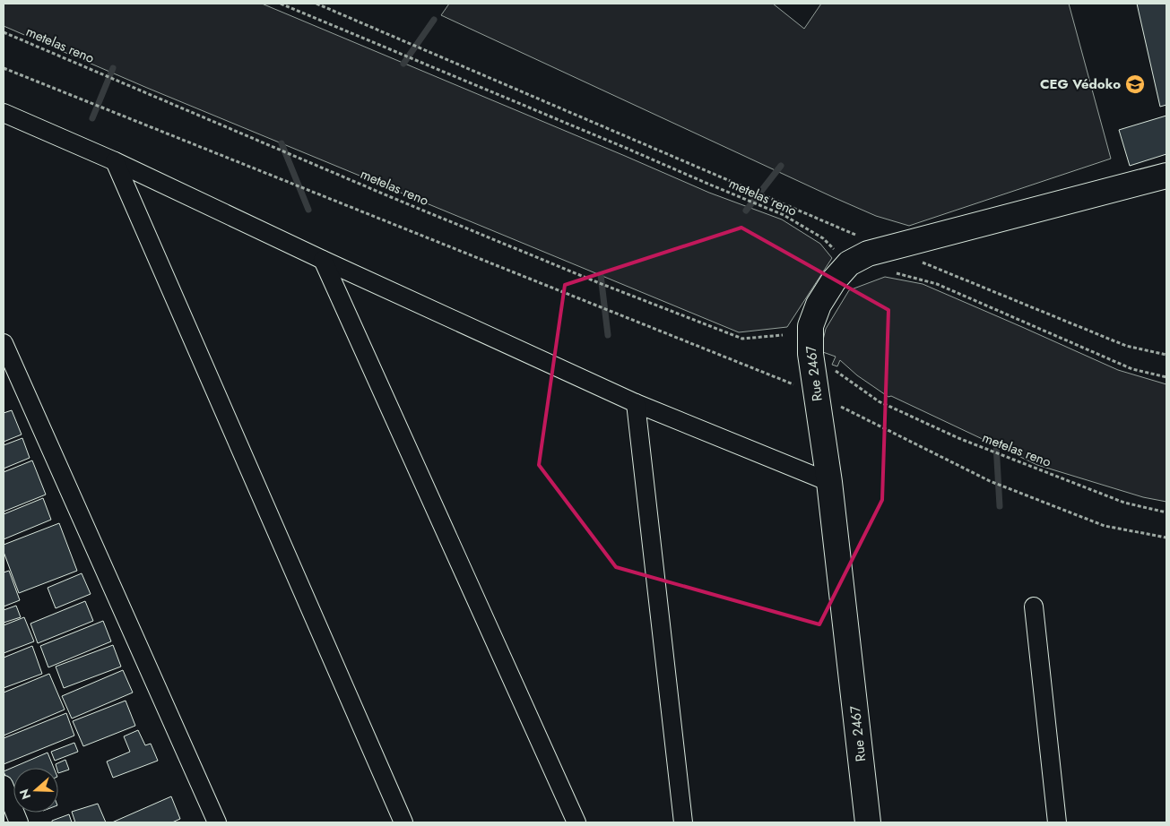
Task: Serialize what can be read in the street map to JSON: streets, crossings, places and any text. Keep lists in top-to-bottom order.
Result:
{
  "streets": {
    "street": ["Rue 2467"],
    "path": ["metelas reno"]
  },
  "places": {
    "school or university": ["CEG Védoko"]
  },
  "north": "left"
}
